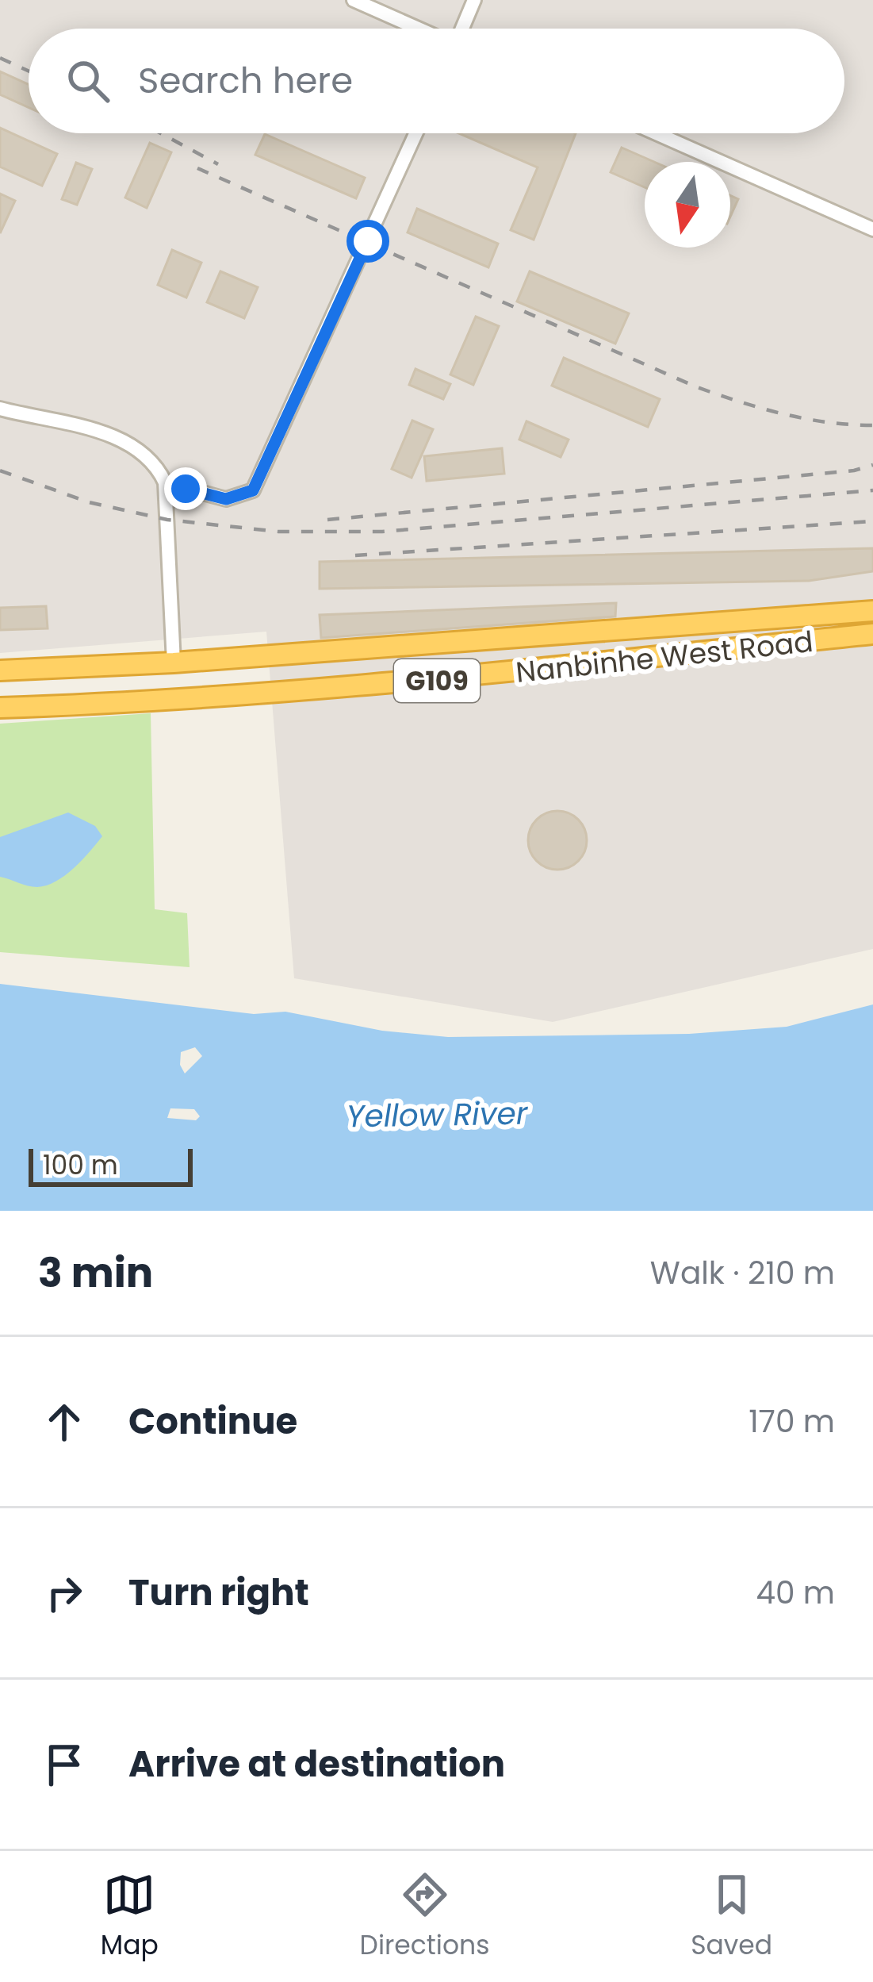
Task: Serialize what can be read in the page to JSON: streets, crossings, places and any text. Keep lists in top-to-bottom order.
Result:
{
  "streets": {
    "highway": ["Nanbinhe West Road", "G109"]
  },
  "crossings": [
    ["Nanbinhe West Road", "G109"]
  ],
  "water": ["Yellow River"],
  "scale_bar": "100 m",
  "north": "bottom",
  "page": {
    "search": "Search here",
    "scale": "100 m",
    "heading": ["3 min", "Walk · 210 m"],
    "list": [
      ["Continue", "170 m"],
      ["Turn right", "40 m"],
      "Arrive at destination"
    ],
    "nav": ["Map", "Directions", "Saved"]
  }
}
